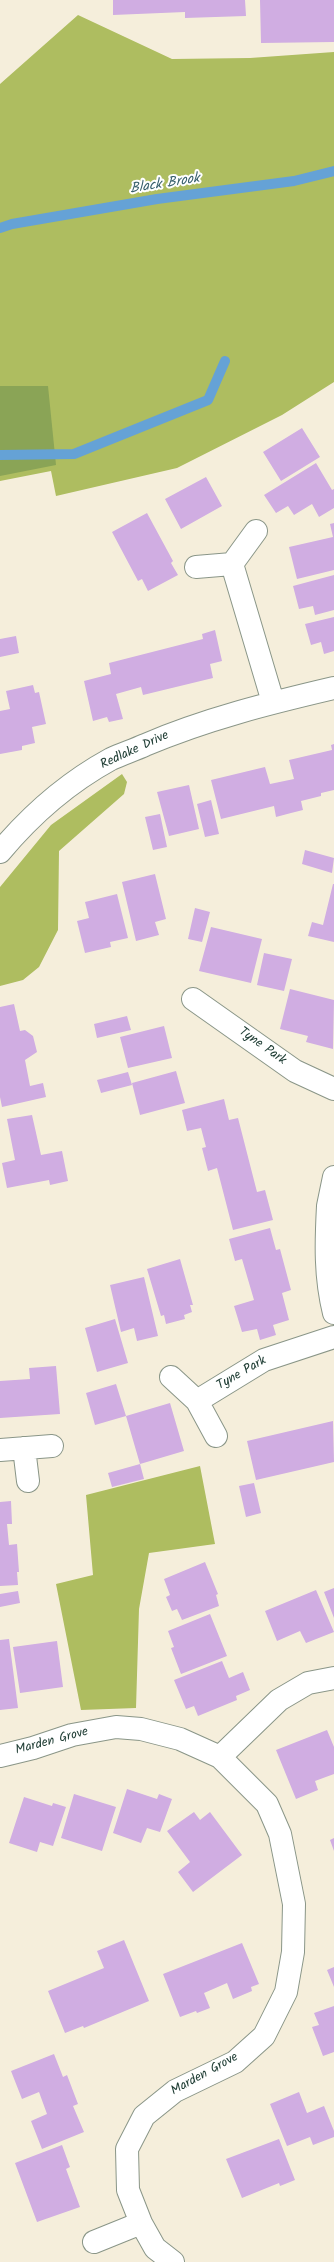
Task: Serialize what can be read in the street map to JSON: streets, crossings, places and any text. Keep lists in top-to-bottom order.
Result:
{
  "streets": {
    "street": ["Redlake Drive", "Tyne Park", "Marden Grove"]
  },
  "water": ["Black Brook"]
}
